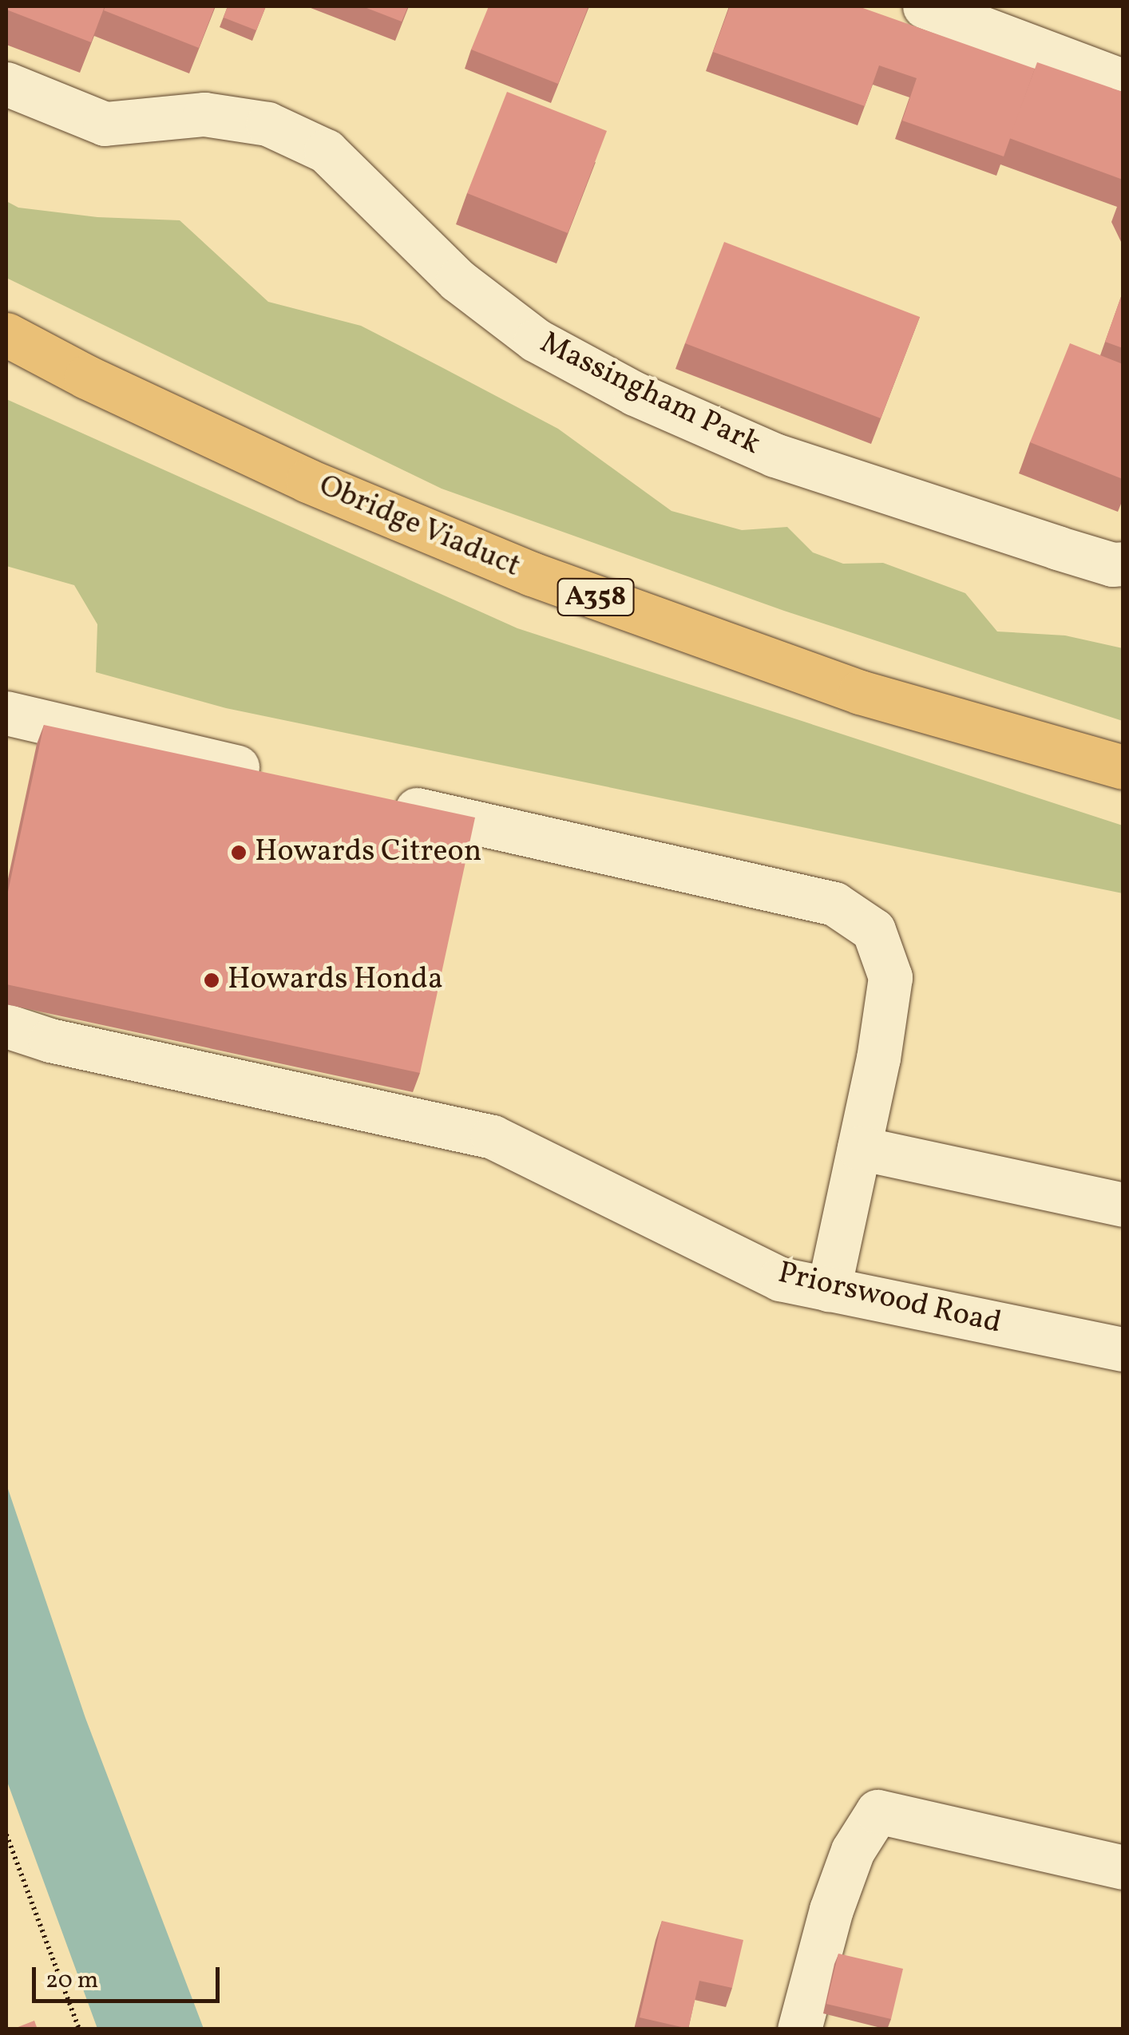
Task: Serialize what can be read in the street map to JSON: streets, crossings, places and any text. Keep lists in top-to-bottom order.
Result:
{
  "streets": {
    "main road": ["Obridge Viaduct", "A358"],
    "street": ["Massingham Park", "Priorswood Road"]
  },
  "places": ["Howards Citreon", "Howards Honda"],
  "scale_bar": "20 m"
}
